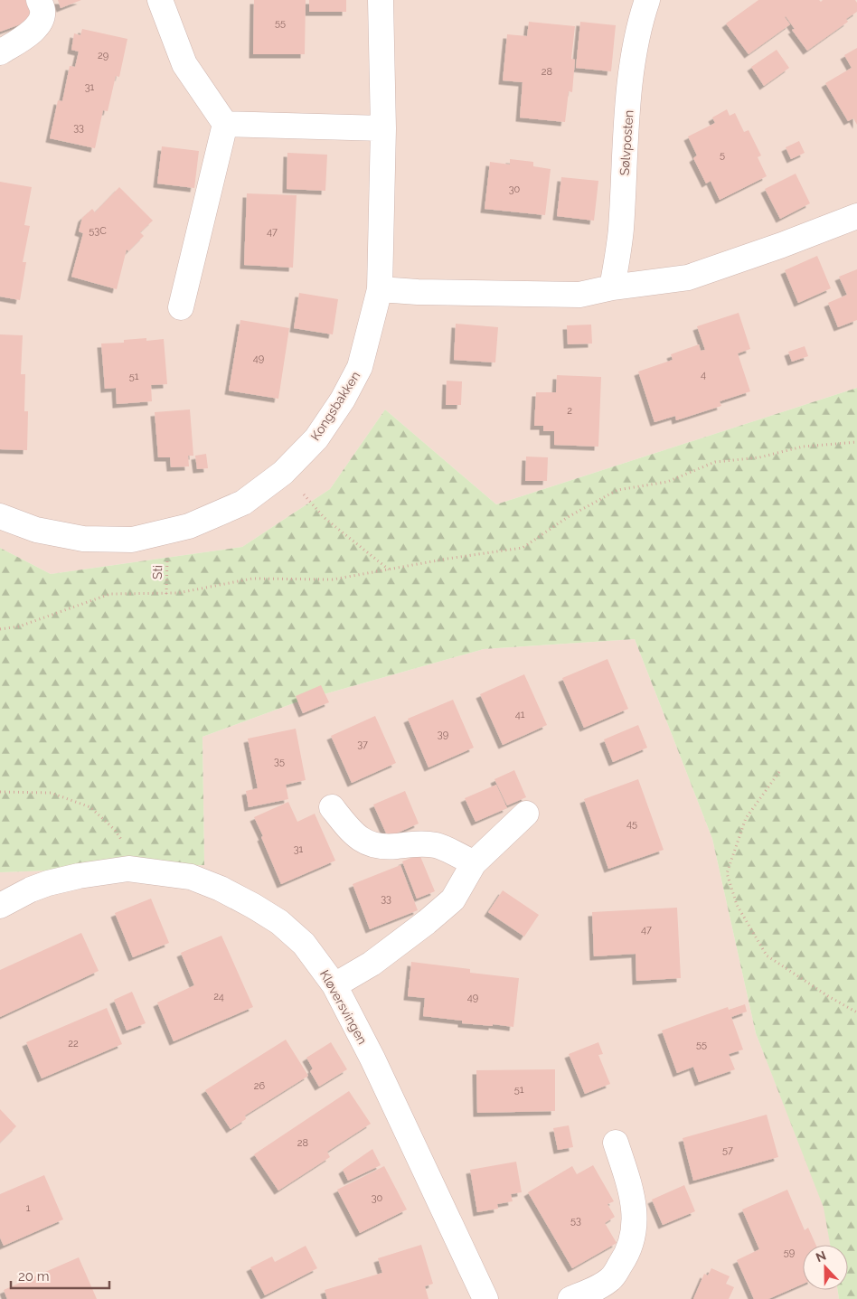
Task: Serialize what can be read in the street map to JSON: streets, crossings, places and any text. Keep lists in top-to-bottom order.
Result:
{
  "streets": {
    "street": ["Sølvposten", "Kongsbakken", "Kløversvingen"],
    "path": ["Sti"]
  },
  "house_numbers": [
    "55",
    "29",
    "28",
    "31",
    "33",
    "5",
    "30",
    "53C",
    "47",
    "49",
    "4",
    "51",
    "2",
    "41",
    "39",
    "37",
    "35",
    "45",
    "31",
    "33",
    "47",
    "24",
    "49",
    "22",
    "55",
    "26",
    "51",
    "28",
    "57",
    "30",
    "1",
    "53",
    "59"
  ],
  "scale_bar": "20 m",
  "north": "top"
}
